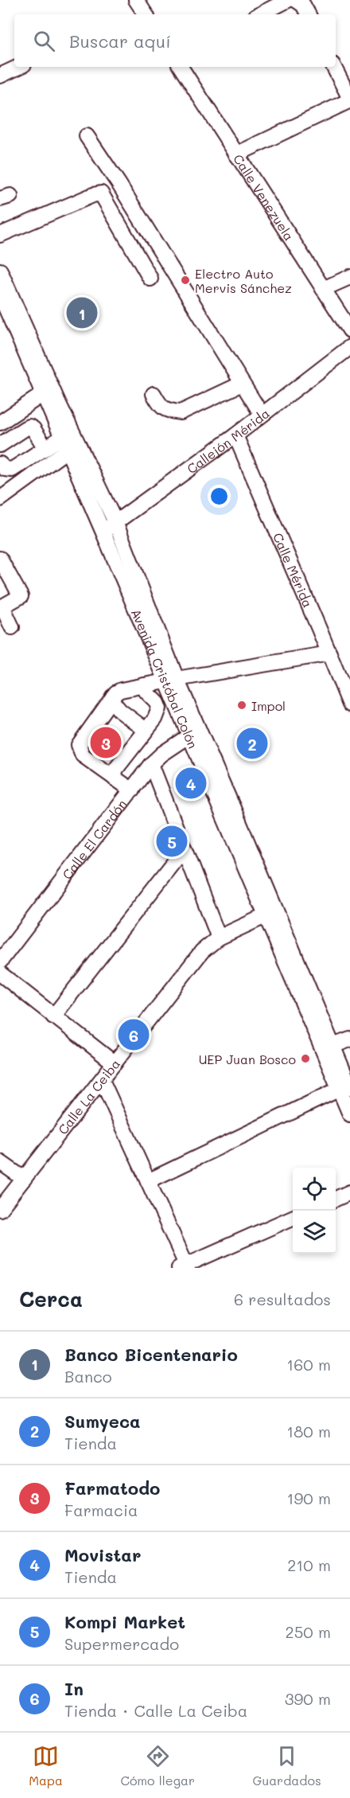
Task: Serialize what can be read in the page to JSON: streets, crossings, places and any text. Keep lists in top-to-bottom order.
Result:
{
  "streets": {
    "street": [
      "Calle Venezuela",
      "Callejón Mérida",
      "Calle Mérida",
      "Avenida Cristóbal Colón",
      "Calle El Cardón",
      "Calle La Ceiba"
    ]
  },
  "crossings": [
    ["Callejón Mérida", "Calle Mérida"],
    ["Callejón Mérida", "Avenida Cristóbal Colón"],
    ["Avenida Cristóbal Colón", "Calle El Cardón"],
    ["Avenida Cristóbal Colón", "Calle La Ceiba"]
  ],
  "places": ["Electro Auto Mervis Sánchez", "Impol", "UEP Juan Bosco"],
  "page": {
    "search": "Buscar aquí",
    "pins": [
      "1",
      "3",
      "2",
      "4",
      "5",
      "6"
    ],
    "heading": ["Cerca", "6 resultados"],
    "list": [
      {
        "mark": "1",
        "name": "Banco Bicentenario",
        "note": "Banco",
        "value": "160 m"
      },
      {
        "mark": "2",
        "name": "Sumyeca",
        "note": "Tienda",
        "value": "180 m"
      },
      {
        "mark": "3",
        "name": "Farmatodo",
        "note": "Farmacia",
        "value": "190 m"
      },
      {
        "mark": "4",
        "name": "Movistar",
        "note": "Tienda",
        "value": "210 m"
      },
      {
        "mark": "5",
        "name": "Kompi Market",
        "note": "Supermercado",
        "value": "250 m"
      },
      {
        "mark": "6",
        "name": "In",
        "note": "Tienda · Calle La Ceiba",
        "value": "390 m"
      }
    ],
    "nav": ["Mapa", "Cómo llegar", "Guardados"]
  }
}
